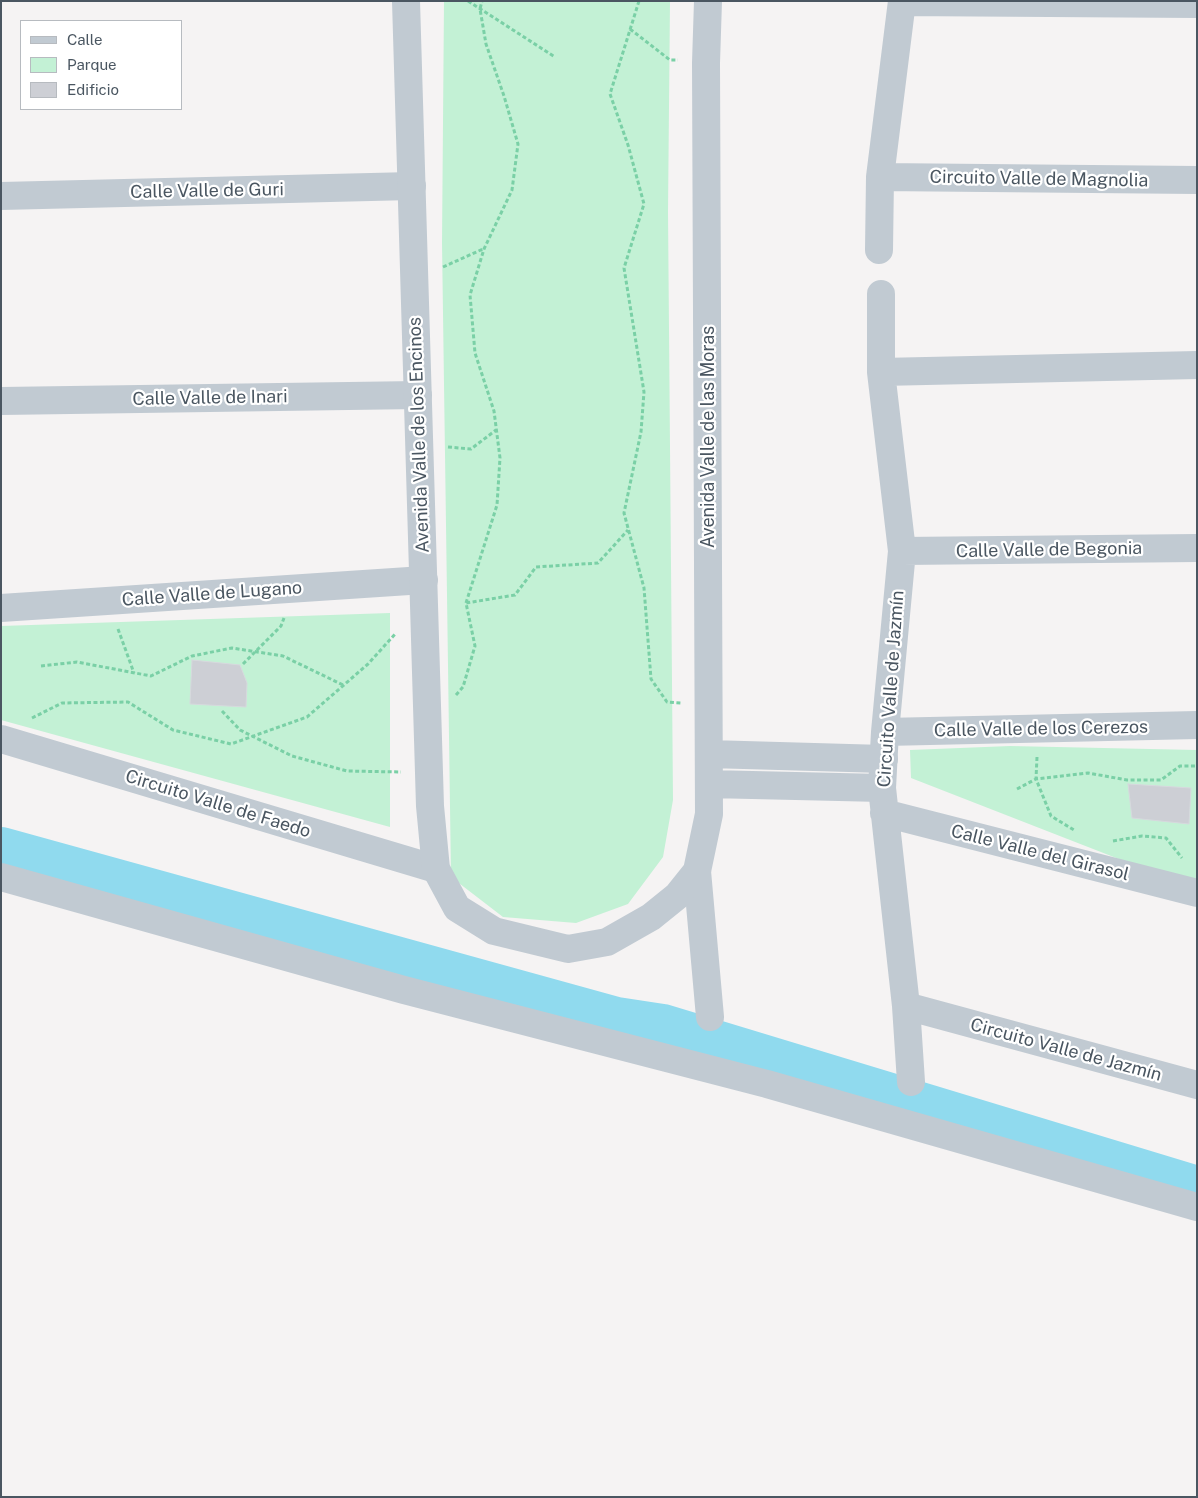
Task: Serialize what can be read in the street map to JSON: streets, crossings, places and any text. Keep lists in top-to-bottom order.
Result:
{
  "streets": {
    "street": [
      "Circuito Valle de Magnolia",
      "Calle Valle de Guri",
      "Calle Valle de Inari",
      "Avenida Valle de los Encinos",
      "Avenida Valle de las Moras",
      "Calle Valle de Begonia",
      "Calle Valle de Lugano",
      "Circuito Valle de Jazmín",
      "Calle Valle de los Cerezos",
      "Circuito Valle de Faedo",
      "Calle Valle del Girasol"
    ]
  },
  "crossings": [
    ["Calle Valle de Guri", "Avenida Valle de los Encinos"],
    ["Calle Valle de Inari", "Avenida Valle de los Encinos"],
    ["Avenida Valle de los Encinos", "Avenida Valle de las Moras"],
    ["Avenida Valle de los Encinos", "Calle Valle de Lugano"],
    ["Avenida Valle de los Encinos", "Circuito Valle de Faedo"],
    ["Avenida Valle de las Moras", "Circuito Valle de Faedo"],
    ["Avenida Valle de las Moras", "Calle Valle del Girasol"],
    ["Calle Valle de Begonia", "Circuito Valle de Jazmín"],
    ["Circuito Valle de Jazmín", "Calle Valle de los Cerezos"],
    ["Circuito Valle de Jazmín", "Calle Valle del Girasol"]
  ],
  "legend": ["Calle", "Parque", "Edificio"]
}
